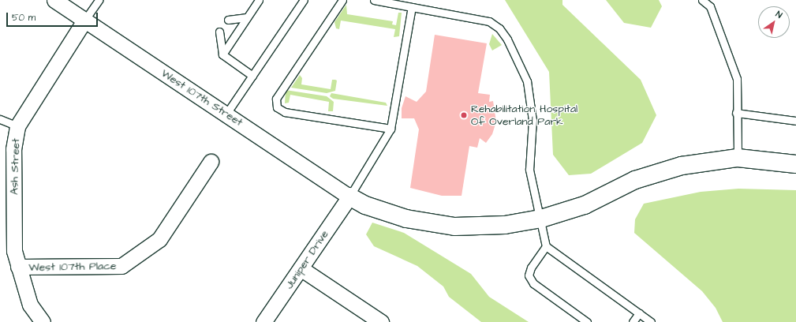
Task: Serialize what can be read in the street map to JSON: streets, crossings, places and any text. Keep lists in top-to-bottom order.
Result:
{
  "streets": {
    "street": [
      "West 107th Street",
      "Ash Street",
      "Juniper Drive",
      "West 107th Place"
    ]
  },
  "crossings": [
    ["West 107th Street", "Ash Street"],
    ["West 107th Street", "Juniper Drive"],
    ["Ash Street", "West 107th Place"]
  ],
  "places": ["Rehabilitation Hospital Of Overland Park"],
  "scale_bar": "50 m",
  "north": "top right"
}
